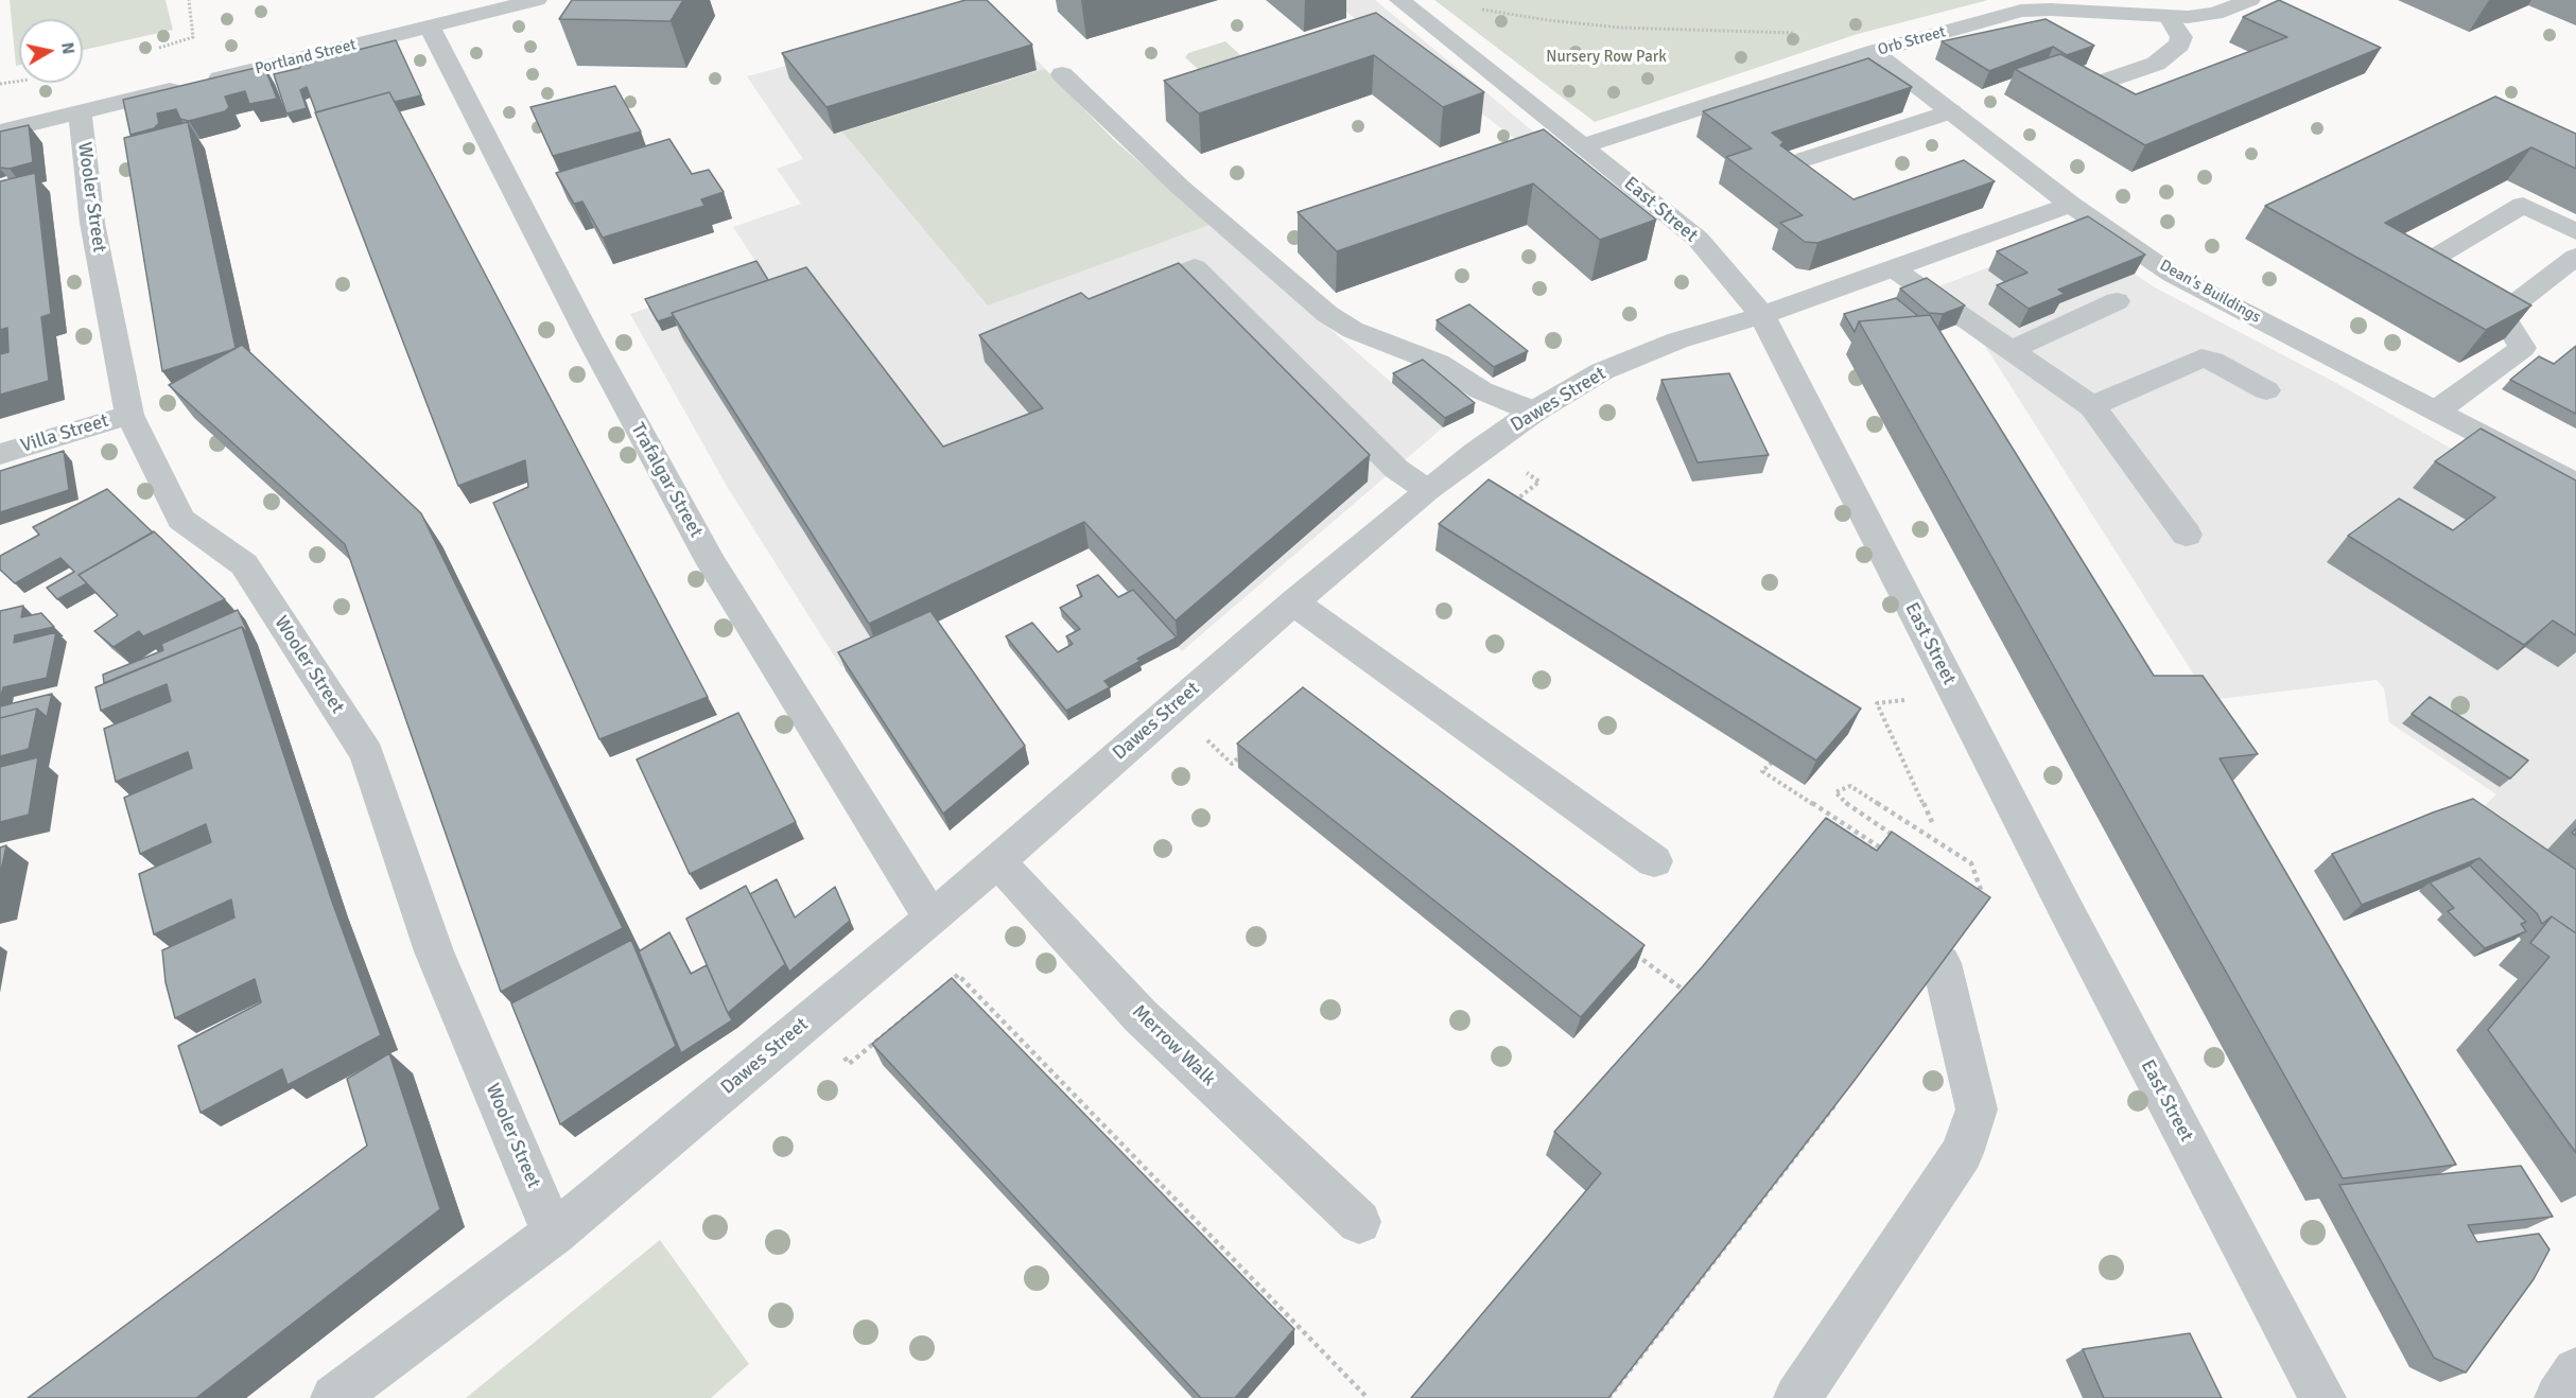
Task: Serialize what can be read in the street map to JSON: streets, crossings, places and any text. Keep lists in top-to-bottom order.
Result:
{
  "streets": {
    "street": [
      "Orb Street",
      "Portland Street",
      "Wooler Street",
      "East Street",
      "Dean's Buildings",
      "Dawes Street",
      "Villa Street",
      "Trafalgar Street",
      "Merrow Walk"
    ]
  },
  "crossings": [
    ["Orb Street", "East Street"],
    ["Orb Street", "Dean's Buildings"],
    ["Portland Street", "Wooler Street"],
    ["Portland Street", "Trafalgar Street"],
    ["Wooler Street", "Dawes Street"],
    ["Wooler Street", "Villa Street"],
    ["East Street", "Dawes Street"],
    ["Dean's Buildings", "Dawes Street"],
    ["Dawes Street", "Trafalgar Street"],
    ["Dawes Street", "Merrow Walk"]
  ],
  "parks": ["Nursery Row Park"],
  "north": "right"
}
